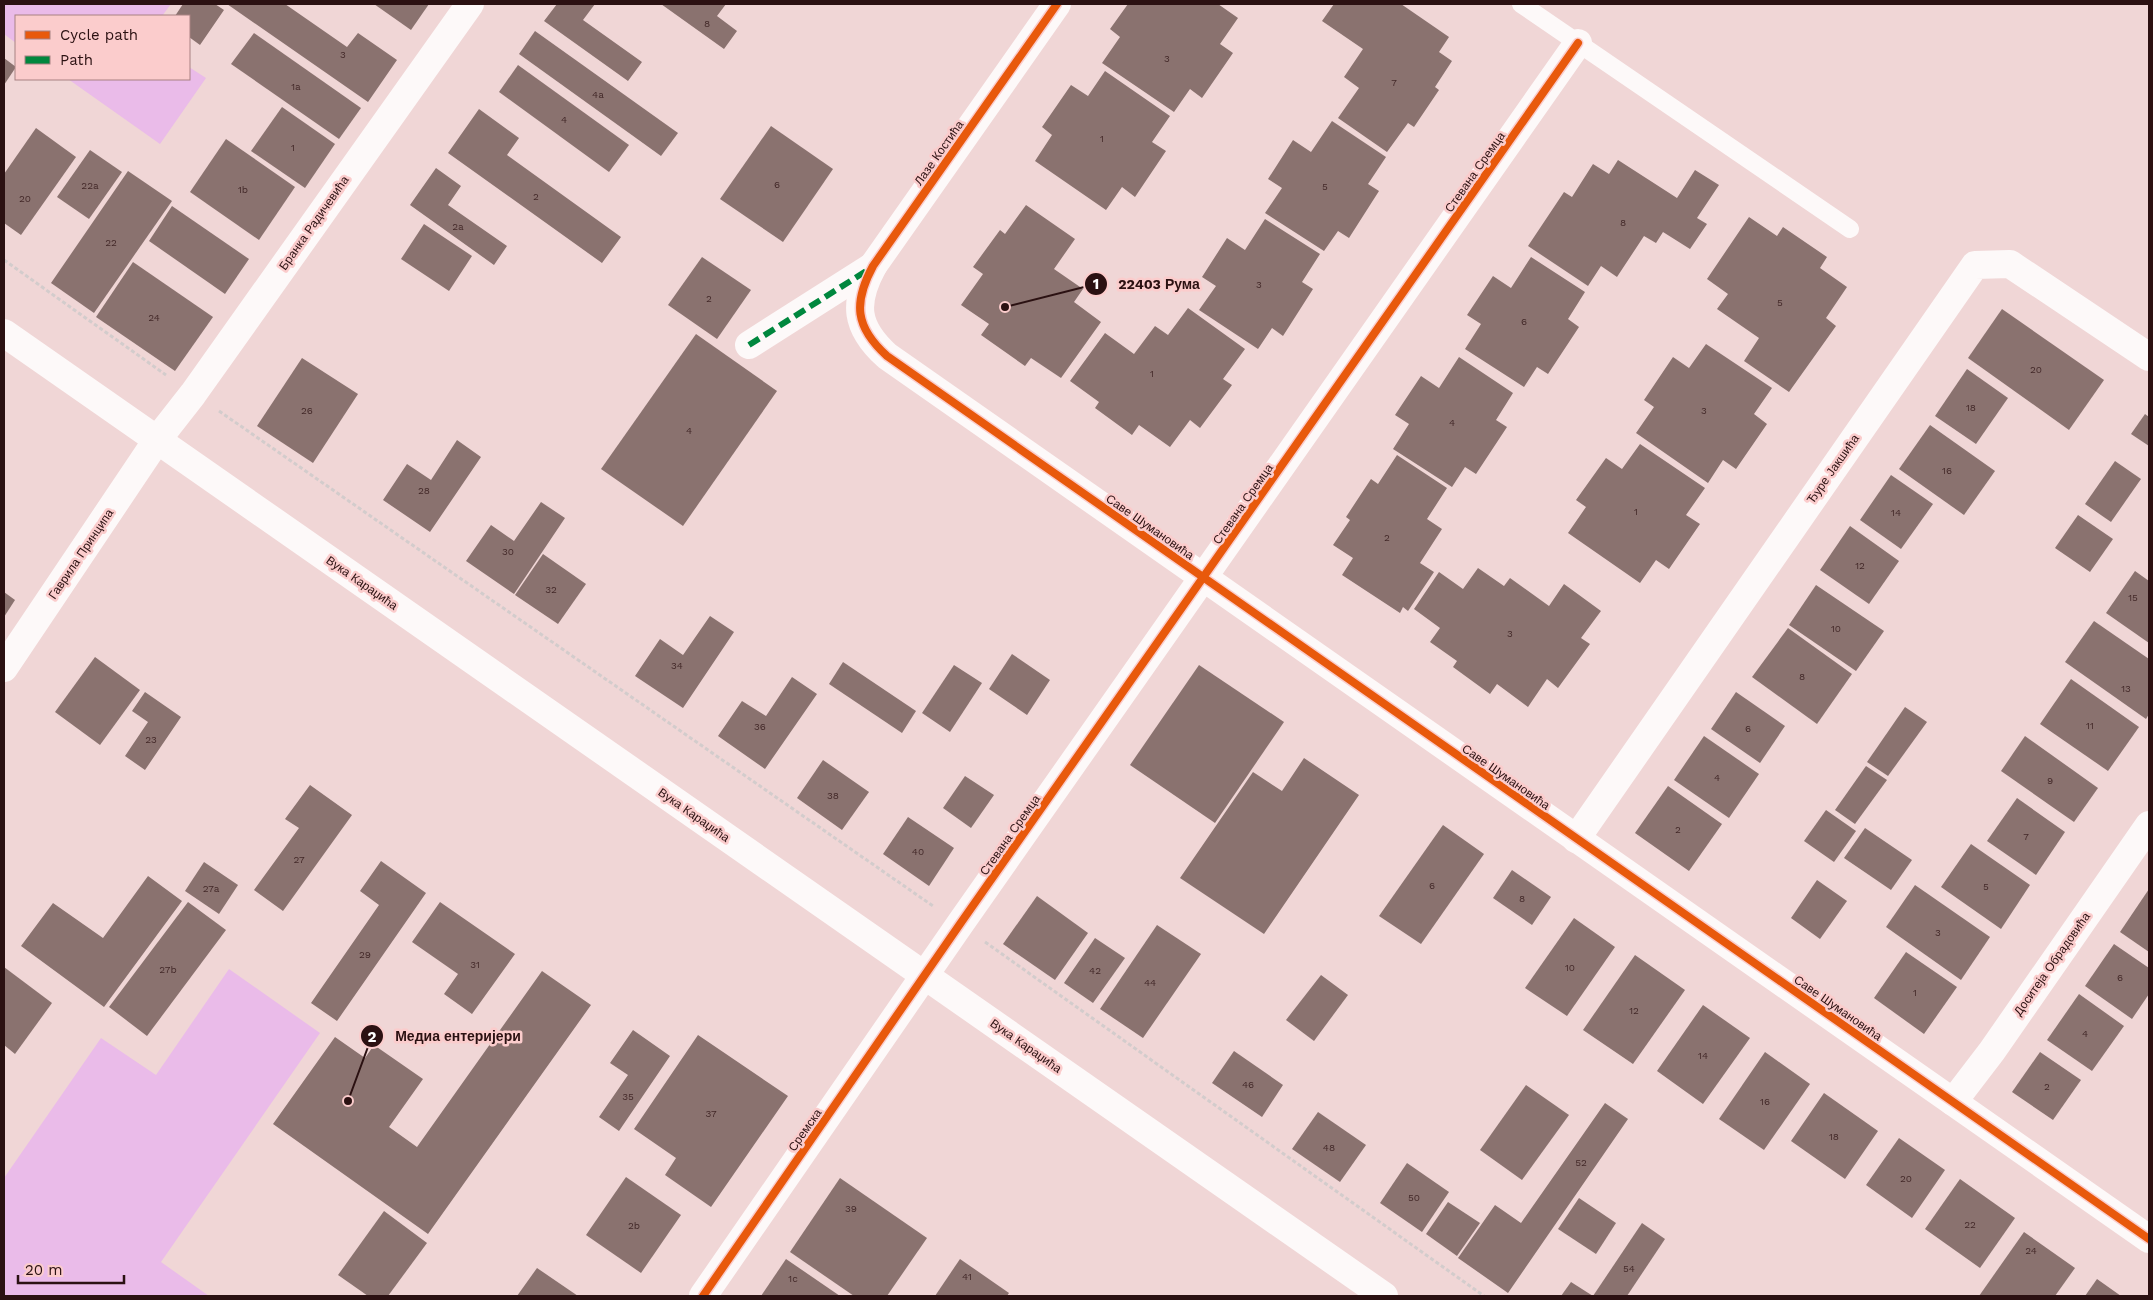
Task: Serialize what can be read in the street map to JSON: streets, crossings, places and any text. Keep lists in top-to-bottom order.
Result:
{
  "streets": {
    "street": [
      "Лазе Костића",
      "Стевана Сремца",
      "Бранка Радичевића",
      "Ђуре Јакшића",
      "Саве Шумановића",
      "Гаврила Принципа",
      "Вука Караџића",
      "Доситеја Обрадовића",
      "Сремска"
    ]
  },
  "crossings": [
    ["Лазе Костића", "Саве Шумановића"],
    ["Стевана Сремца", "Саве Шумановића"],
    ["Стевана Сремца", "Вука Караџића"],
    ["Стевана Сремца", "Сремска"],
    ["Бранка Радичевића", "Гаврила Принципа"],
    ["Бранка Радичевића", "Вука Караџића"],
    ["Ђуре Јакшића", "Саве Шумановића"],
    ["Саве Шумановића", "Доситеја Обрадовића"],
    ["Гаврила Принципа", "Вука Караџића"],
    ["Вука Караџића", "Сремска"]
  ],
  "places": ["22403 Рума", "Медиа ентеријери"],
  "house_numbers": [
    "8",
    "3",
    "3",
    "7",
    "1a",
    "4a",
    "4",
    "1",
    "1",
    "6",
    "22a",
    "5",
    "1b",
    "2",
    "20",
    "8",
    "2a",
    "22",
    "3",
    "2",
    "5",
    "24",
    "6",
    "20",
    "1",
    "18",
    "26",
    "3",
    "4",
    "4",
    "16",
    "28",
    "1",
    "14",
    "2",
    "30",
    "12",
    "32",
    "15",
    "10",
    "3",
    "34",
    "8",
    "13",
    "11",
    "36",
    "6",
    "23",
    "4",
    "9",
    "38",
    "2",
    "7",
    "40",
    "27",
    "6",
    "5",
    "27a",
    "8",
    "3",
    "29",
    "31",
    "10",
    "27b",
    "42",
    "6",
    "44",
    "1",
    "12",
    "4",
    "14",
    "46",
    "2",
    "35",
    "16",
    "37",
    "18",
    "48",
    "52",
    "20",
    "50",
    "39",
    "22",
    "2b",
    "24",
    "54",
    "41",
    "1c"
  ],
  "legend": ["Cycle path", "Path"],
  "scale_bar": "20 m"
}
